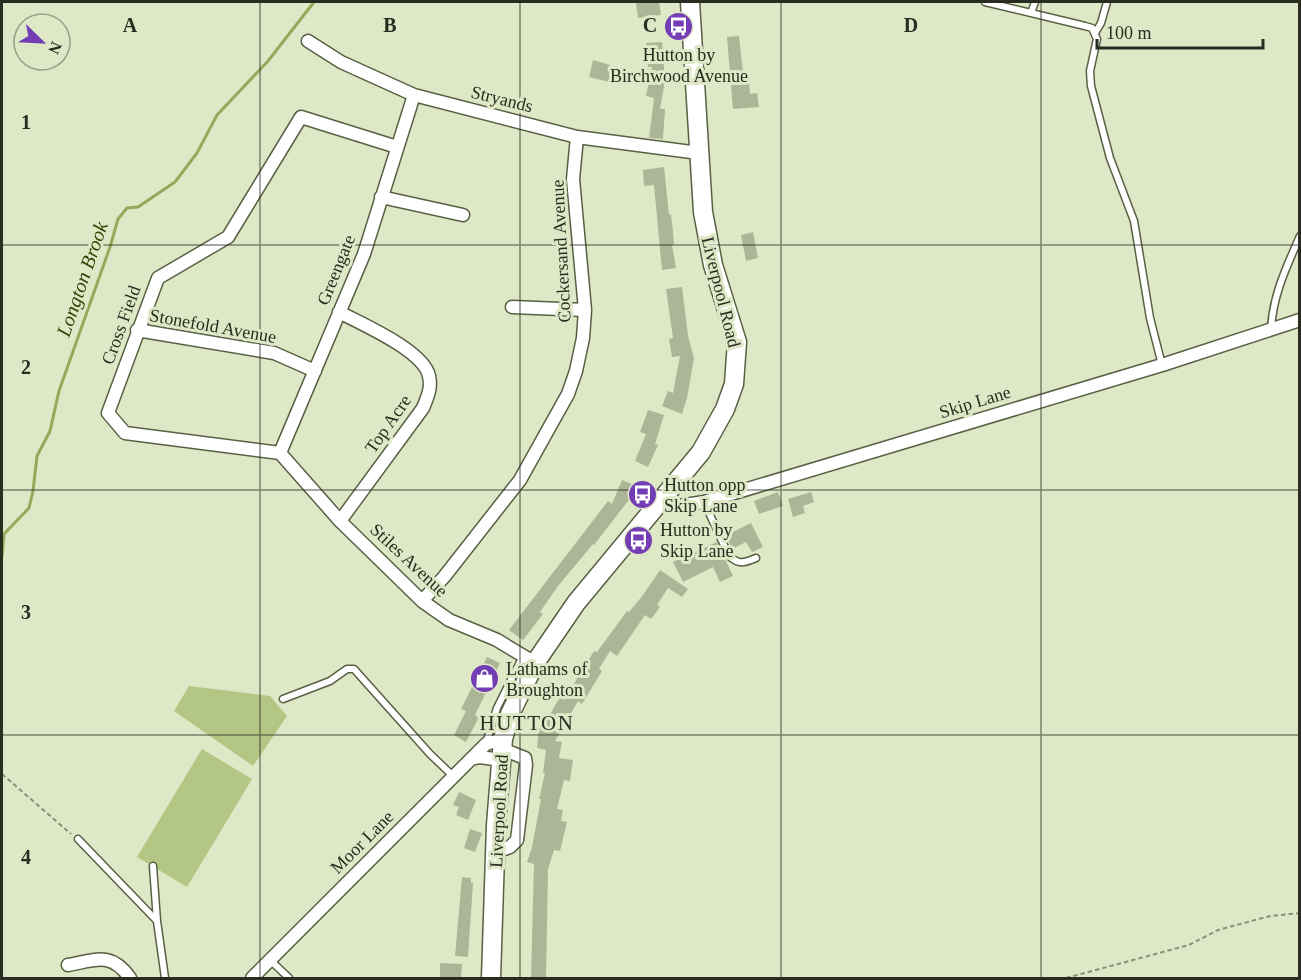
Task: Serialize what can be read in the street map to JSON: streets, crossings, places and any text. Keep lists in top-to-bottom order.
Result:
{
  "streets": {
    "street": [
      "Stryands",
      "Cockersand Avenue",
      "Greengate",
      "Liverpool Road",
      "Cross Field",
      "Stonefold Avenue",
      "Skip Lane",
      "Top Acre",
      "Stiles Avenue",
      "Moor Lane"
    ]
  },
  "crossings": [
    ["Stryands", "Cockersand Avenue"],
    ["Stryands", "Greengate"],
    ["Stryands", "Liverpool Road"],
    ["Cockersand Avenue", "Stiles Avenue"],
    ["Greengate", "Cross Field"],
    ["Greengate", "Stonefold Avenue"],
    ["Greengate", "Top Acre"],
    ["Greengate", "Stiles Avenue"],
    ["Liverpool Road", "Skip Lane"],
    ["Liverpool Road", "Stiles Avenue"],
    ["Liverpool Road", "Moor Lane"],
    ["Cross Field", "Stonefold Avenue"],
    ["Cross Field", "Stiles Avenue"],
    ["Top Acre", "Stiles Avenue"]
  ],
  "districts": ["HUTTON"],
  "water": ["Longton Brook"],
  "places": {
    "bus stop": ["Hutton by Birchwood Avenue", "Hutton opp Skip Lane", "Hutton by Skip Lane"],
    "shop": ["Lathams of Broughton"]
  },
  "scale_bar": "100 m",
  "north": "bottom right",
  "grid": {
    "columns": [
      "A",
      "B",
      "C",
      "D"
    ],
    "rows": [
      "1",
      "2",
      "3",
      "4"
    ]
  }
}
